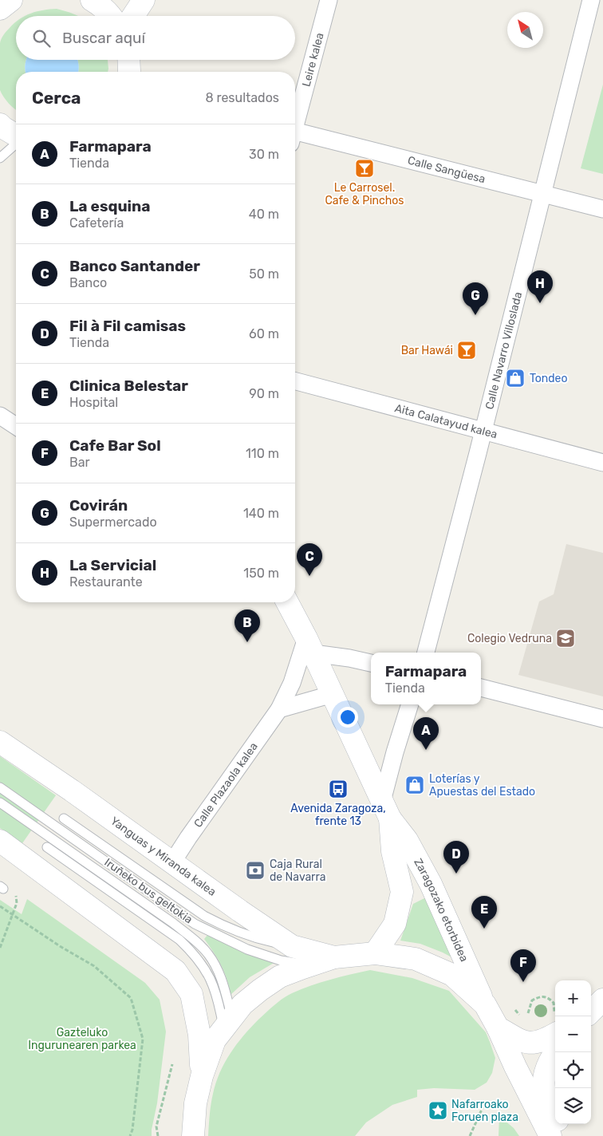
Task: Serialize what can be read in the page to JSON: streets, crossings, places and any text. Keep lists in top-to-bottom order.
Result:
{
  "streets": {
    "main road": ["Yanguas y Miranda kalea", "Zaragozako etorbidea"],
    "street": [
      "Leire kalea",
      "Calle Sangüesa",
      "Calle Navarro Villoslada",
      "Aita Calatayud kalea",
      "Calle Plazaola kalea"
    ],
    "lane": ["Iruñeko bus geltokia"]
  },
  "crossings": [
    ["Calle Sangüesa", "Calle Navarro Villoslada"],
    ["Calle Navarro Villoslada", "Aita Calatayud kalea"],
    ["Calle Plazaola kalea", "Yanguas y Miranda kalea"],
    ["Calle Plazaola kalea", "Zaragozako etorbidea"]
  ],
  "parks": ["Gazteluko Ingurunearen parkea"],
  "places": {
    "bar": ["Le Carrosel. Cafe & Pinchos", "Bar Hawái"],
    "shop": ["Tondeo", "Loterías y Apuestas del Estado"],
    "school or university": ["Colegio Vedruna"],
    "bus stop": ["Avenida Zaragoza, frente 13"],
    "bank": ["Caja Rural de Navarra"],
    "place": ["Nafarroako Foruen plaza"]
  },
  "north": "top left",
  "page": {
    "search": "Buscar aquí",
    "heading": ["Cerca", "8 resultados"],
    "list": [
      {
        "mark": "A",
        "name": "Farmapara",
        "note": "Tienda",
        "value": "30 m"
      },
      {
        "mark": "B",
        "name": "La esquina",
        "note": "Cafetería",
        "value": "40 m"
      },
      {
        "mark": "C",
        "name": "Banco Santander",
        "note": "Banco",
        "value": "50 m"
      },
      {
        "mark": "D",
        "name": "Fil à Fil camisas",
        "note": "Tienda",
        "value": "60 m"
      },
      {
        "mark": "E",
        "name": "Clinica Belestar",
        "note": "Hospital",
        "value": "90 m"
      },
      {
        "mark": "F",
        "name": "Cafe Bar Sol",
        "note": "Bar",
        "value": "110 m"
      },
      {
        "mark": "G",
        "name": "Covirán",
        "note": "Supermercado",
        "value": "140 m"
      },
      {
        "mark": "H",
        "name": "La Servicial",
        "note": "Restaurante",
        "value": "150 m"
      }
    ],
    "pins": [
      "H",
      "G",
      "C",
      "B",
      "A",
      "D",
      "E",
      "F"
    ],
    "popup": ["Farmapara", "Tienda"],
    "map_buttons": ["+", "−"]
  }
}
